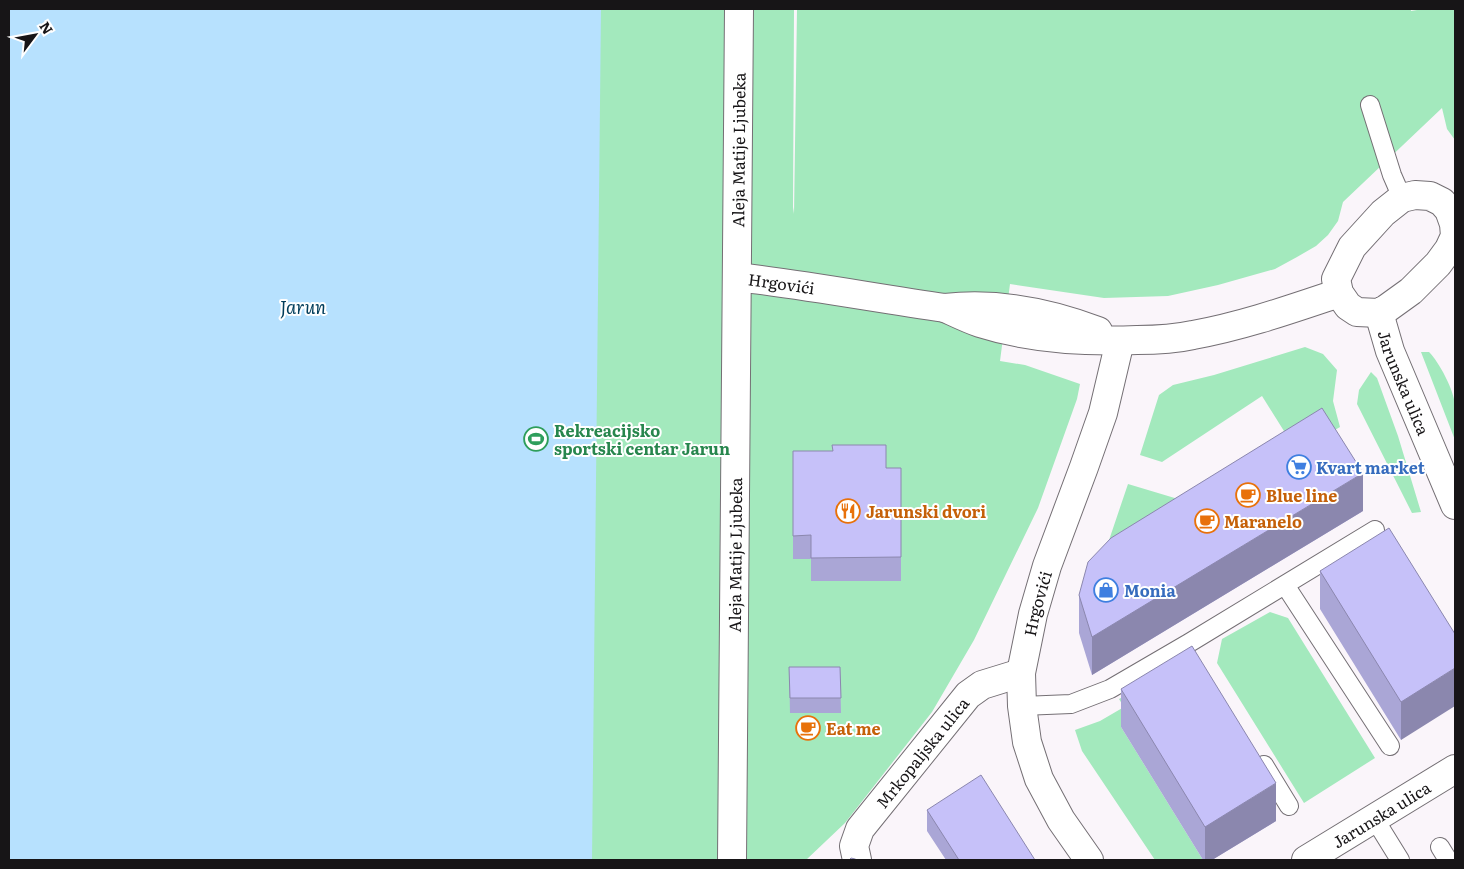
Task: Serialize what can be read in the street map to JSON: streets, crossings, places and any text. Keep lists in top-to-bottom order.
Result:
{
  "streets": {
    "street": [
      "Aleja Matije Ljubeka",
      "Hrgovići",
      "Jarunska ulica",
      "Mrkopaljska ulica"
    ]
  },
  "crossings": [
    ["Aleja Matije Ljubeka", "Hrgovići"],
    ["Hrgovići", "Mrkopaljska ulica"]
  ],
  "water": ["Jarun"],
  "places": {
    "sports": ["Rekreacijsko sportski centar Jarun"],
    "supermarket": ["Kvart market"],
    "cafe": ["Blue line", "Maranelo", "Eat me"],
    "restaurant": ["Jarunski dvori"],
    "shop": ["Monia"]
  },
  "north": "top right"
}
